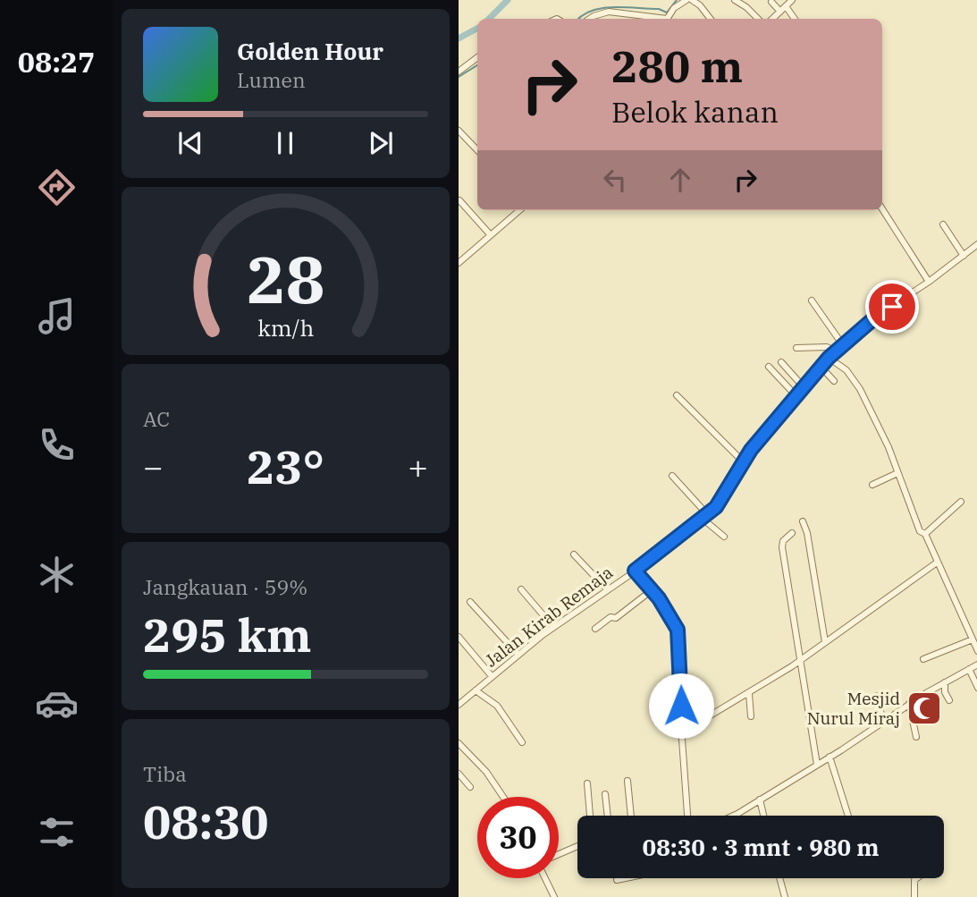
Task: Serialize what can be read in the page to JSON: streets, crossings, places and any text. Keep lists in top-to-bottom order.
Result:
{
  "streets": {
    "street": ["Jalan Kirab Remaja"]
  },
  "places": {
    "mosque": ["Mesjid Nurul Miraj"]
  },
  "page": {
    "tabs": "08:27",
    "turn": ["280 m", "Belok kanan"],
    "song": ["Golden Hour", "Lumen"],
    "tile": [
      "AC",
      ["Jangkauan · 59%", "295 km"],
      ["Tiba", "08:30"]
    ],
    "heat": ["−", "23°", "+"],
    "limit": "30",
    "trip": "08:30 · 3 mnt · 980 m",
    "gauge": ["28", "km/h"]
  }
}
